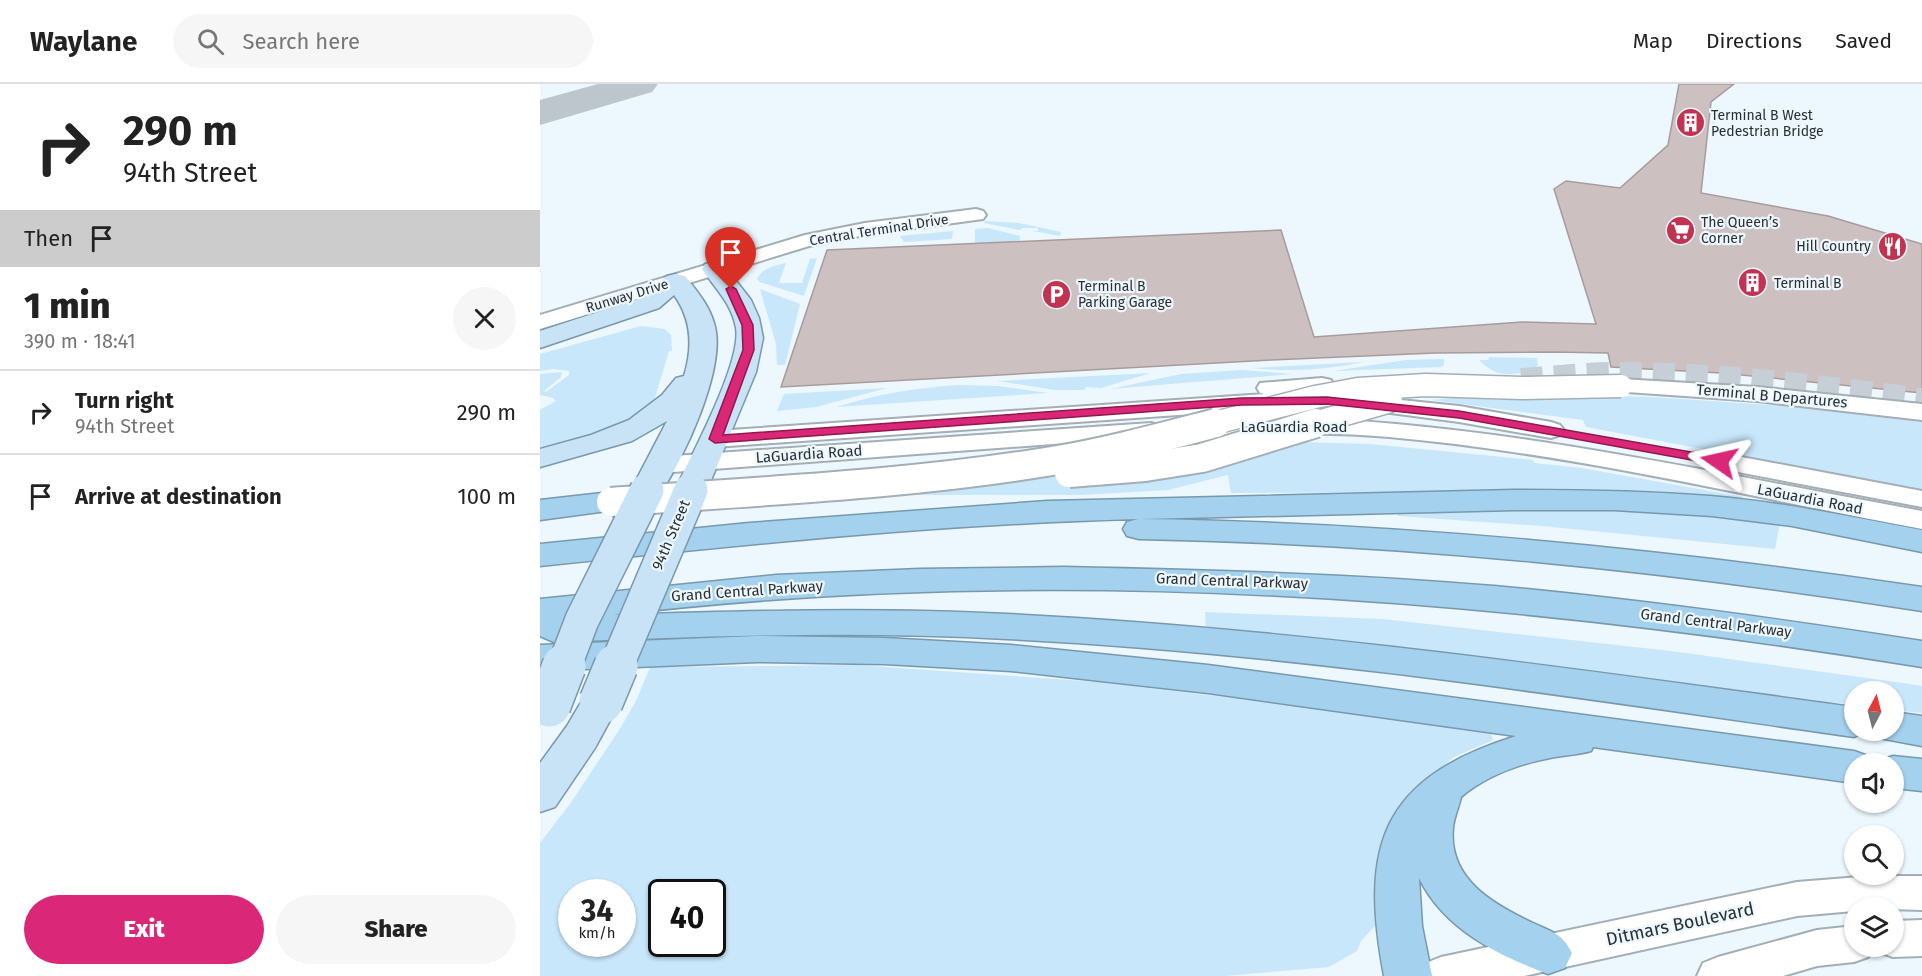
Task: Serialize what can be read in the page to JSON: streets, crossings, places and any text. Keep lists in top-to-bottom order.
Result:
{
  "streets": {
    "highway": ["Grand Central Parkway"],
    "main road": ["94th Street"],
    "street": [
      "Central Terminal Drive",
      "Runway Drive",
      "Terminal B Departures",
      "LaGuardia Road",
      "Ditmars Boulevard"
    ]
  },
  "crossings": [
    ["Central Terminal Drive", "Runway Drive"],
    ["Central Terminal Drive", "94th Street"],
    ["Runway Drive", "94th Street"],
    ["LaGuardia Road", "94th Street"]
  ],
  "places": {
    "building": ["Terminal B West Pedestrian Bridge", "Terminal B"],
    "supermarket": ["The Queen’s Corner"],
    "restaurant": ["Hill Country"],
    "parking": ["Terminal B Parking Garage"]
  },
  "north": "top",
  "page": {
    "header": "Waylane",
    "search": "Search here",
    "nav": ["Map", "Directions", "Saved"],
    "turn": ["290 m", "94th Street"],
    "then": "Then",
    "heading": ["1 min", "390 m · 18:41"],
    "list": [
      {
        "name": "Turn right",
        "note": "94th Street",
        "value": "290 m"
      },
      {
        "name": "Arrive at destination",
        "value": "100 m"
      }
    ],
    "speed": "34 km/h",
    "limit": "40",
    "buttons": ["Exit", "Share"]
  }
}
